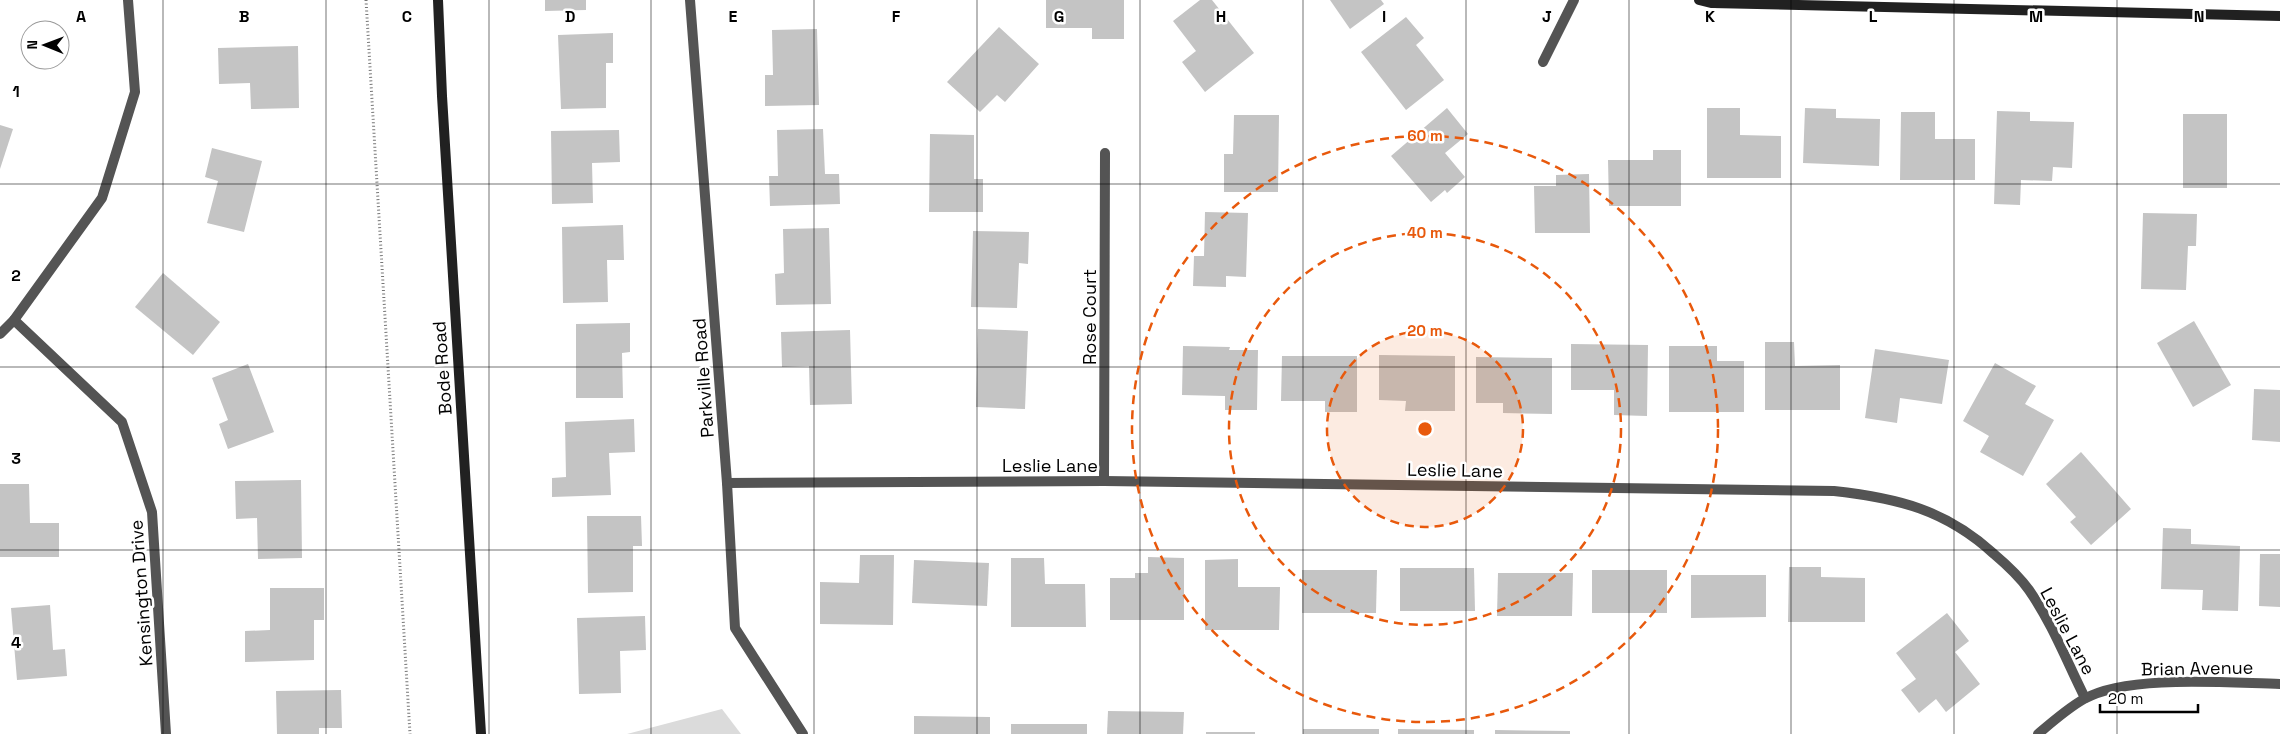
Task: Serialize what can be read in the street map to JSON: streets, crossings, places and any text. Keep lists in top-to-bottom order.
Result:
{
  "streets": {
    "street": [
      "Rose Court",
      "Bode Road",
      "Parkville Road",
      "Leslie Lane",
      "Kensington Drive",
      "Brian Avenue"
    ]
  },
  "crossings": [
    ["Rose Court", "Leslie Lane"],
    ["Parkville Road", "Leslie Lane"],
    ["Leslie Lane", "Brian Avenue"]
  ],
  "scale_bar": "20 m",
  "north": "left",
  "grid": {
    "columns": [
      "A",
      "B",
      "C",
      "D",
      "E",
      "F",
      "G",
      "H",
      "I",
      "J",
      "K",
      "L",
      "M",
      "N"
    ],
    "rows": [
      "1",
      "2",
      "3",
      "4"
    ]
  },
  "rings": ["60 m", "40 m", "20 m"]
}
